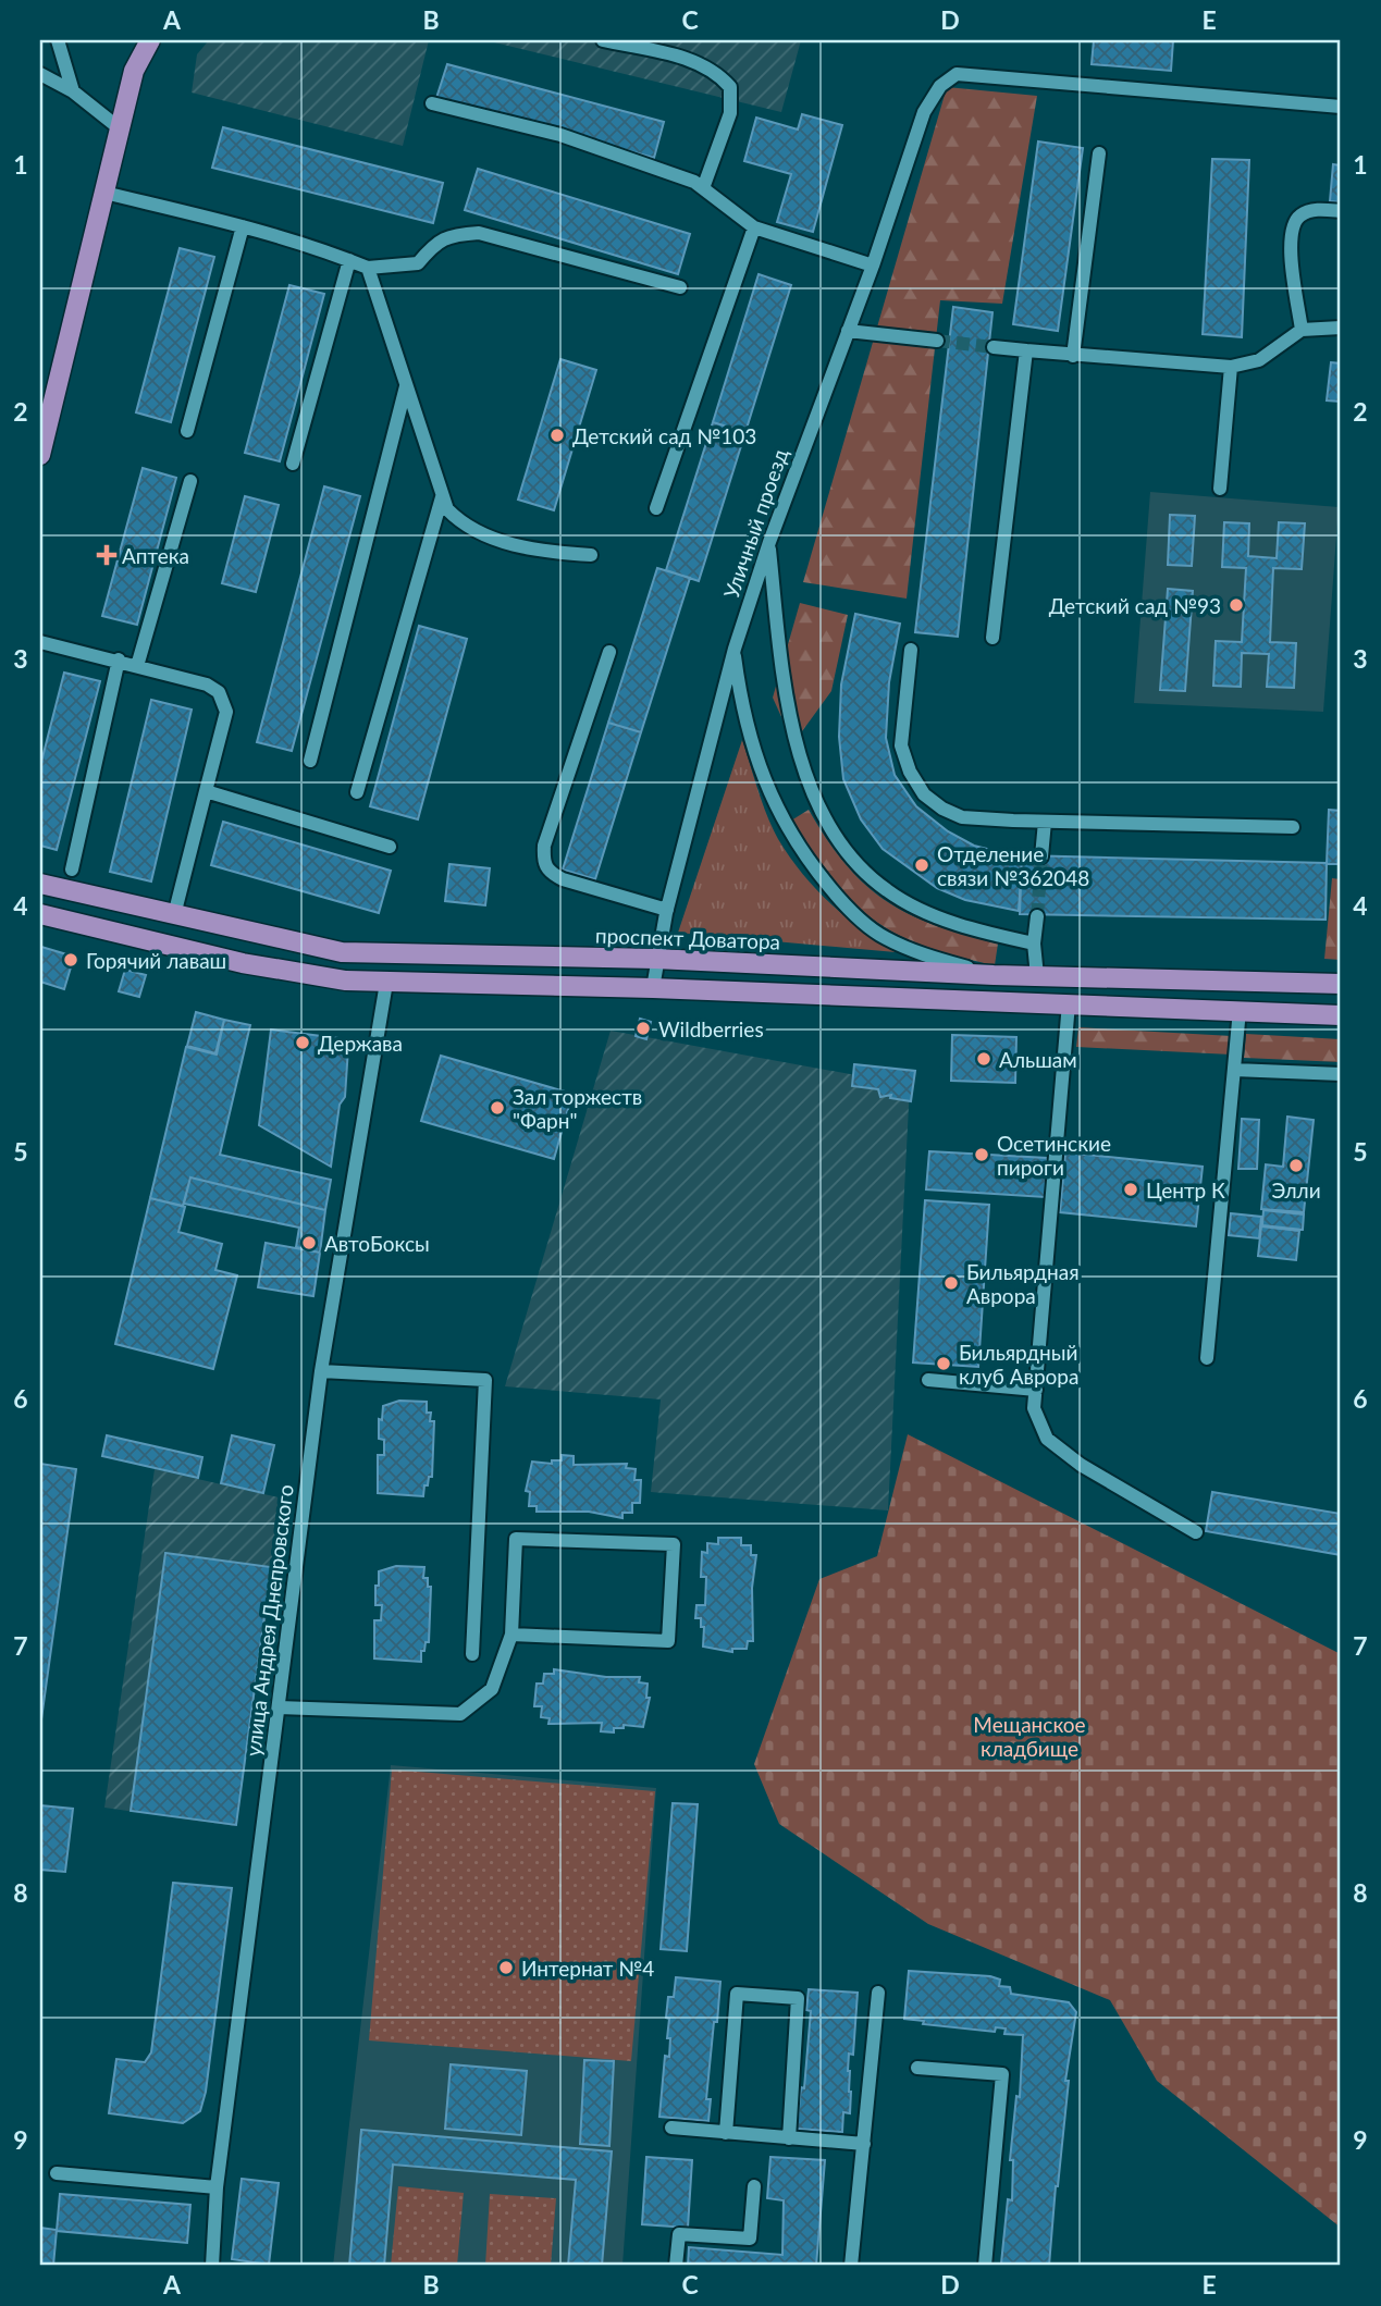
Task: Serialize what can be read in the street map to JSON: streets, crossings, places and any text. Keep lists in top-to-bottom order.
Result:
{
  "streets": {
    "main road": ["проспект Доватора"],
    "street": ["Уличный проезд", "улица Андрея Днепровского"]
  },
  "crossings": [
    ["Уличный проезд", "проспект Доватора"]
  ],
  "parks": ["Мещанское кладбище"],
  "places": {
    "other": [
      "Детский сад №103",
      "Детский сад №93",
      "Отделение связи №362048",
      "Горячий лаваш",
      "Wildberries",
      "Держава",
      "Альшам",
      "Зал торжеств \"Фарн\"",
      "Осетинские пироги",
      "Элли",
      "Центр К",
      "АвтоБоксы",
      "Бильярдная Аврора",
      "Бильярдный клуб Аврора",
      "Интернат №4"
    ],
    "health": ["Аптека"]
  },
  "grid": {
    "columns": [
      "A",
      "B",
      "C",
      "D",
      "E"
    ],
    "rows": [
      "1",
      "2",
      "3",
      "4",
      "5",
      "6",
      "7",
      "8",
      "9"
    ]
  }
}
